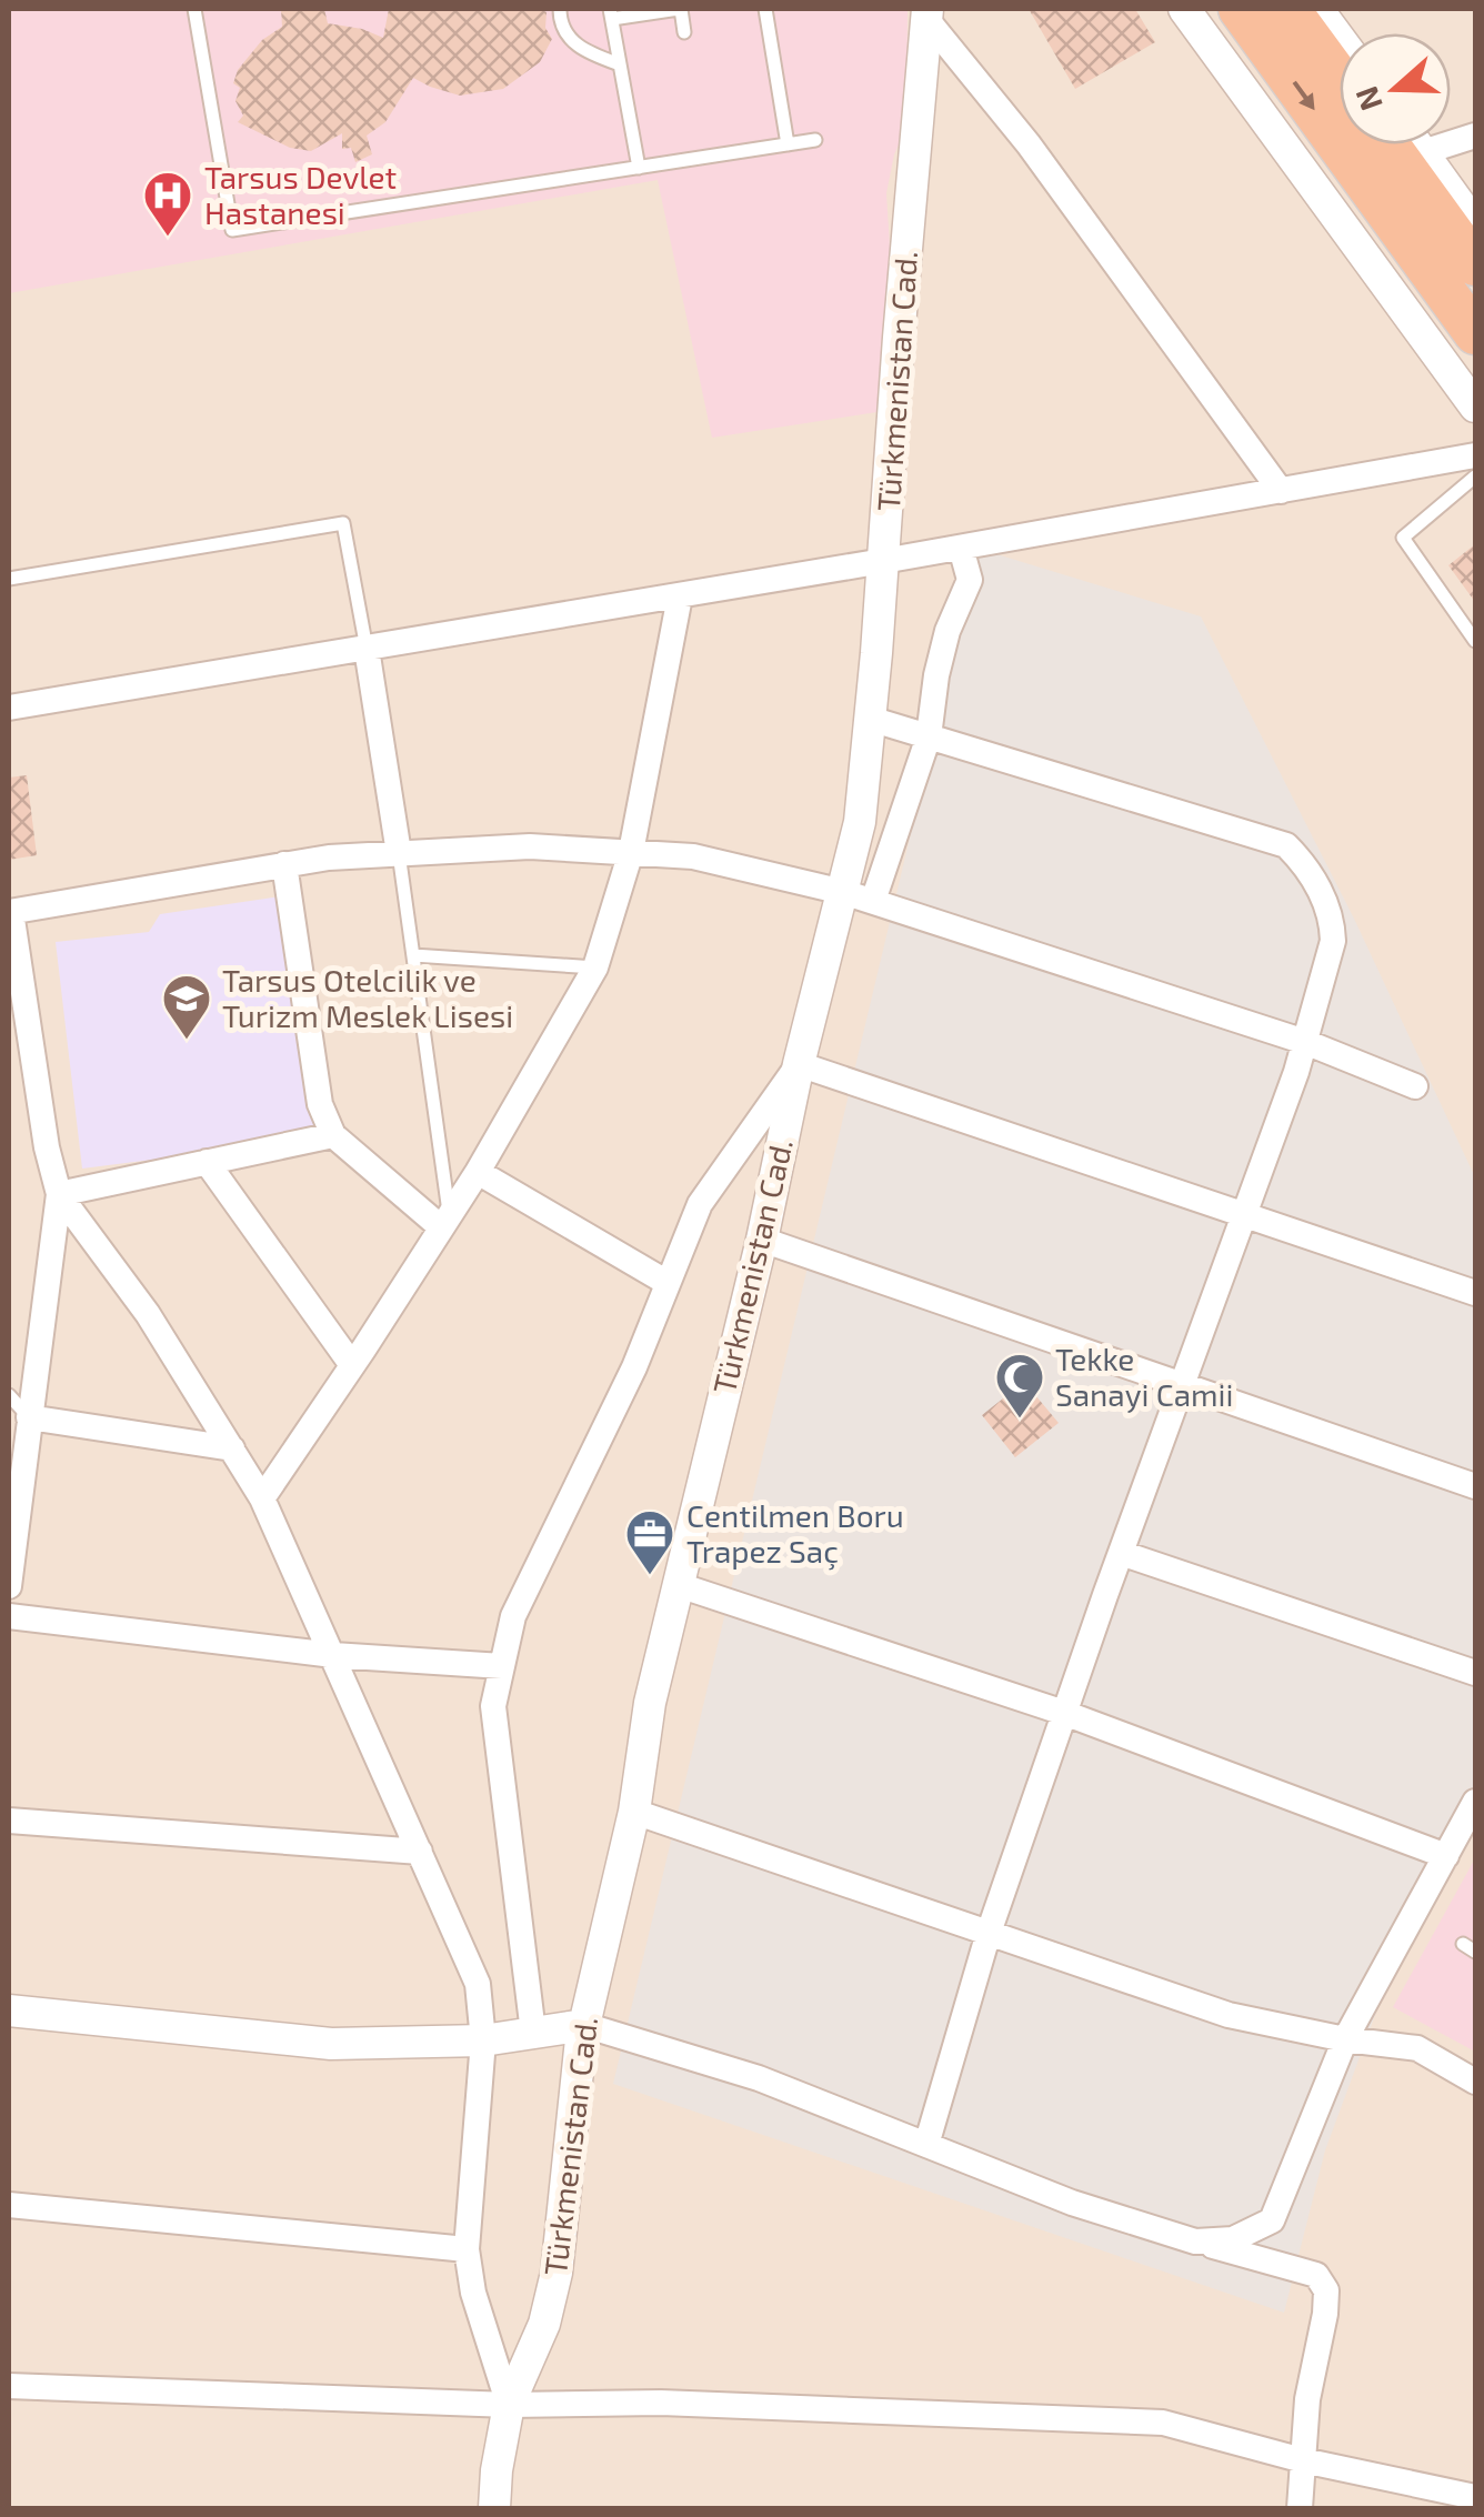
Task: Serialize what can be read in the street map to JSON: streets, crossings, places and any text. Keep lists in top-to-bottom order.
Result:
{
  "streets": {
    "street": ["Türkmenistan Cad."]
  },
  "places": {
    "hospital": ["Tarsus Devlet Hastanesi"],
    "school or university": ["Tarsus Otelcilik ve Turizm Meslek Lisesi"],
    "mosque": ["Tekke Sanayi Camii"],
    "office": ["Centilmen Boru Trapez Saç"]
  },
  "north": "left"
}
